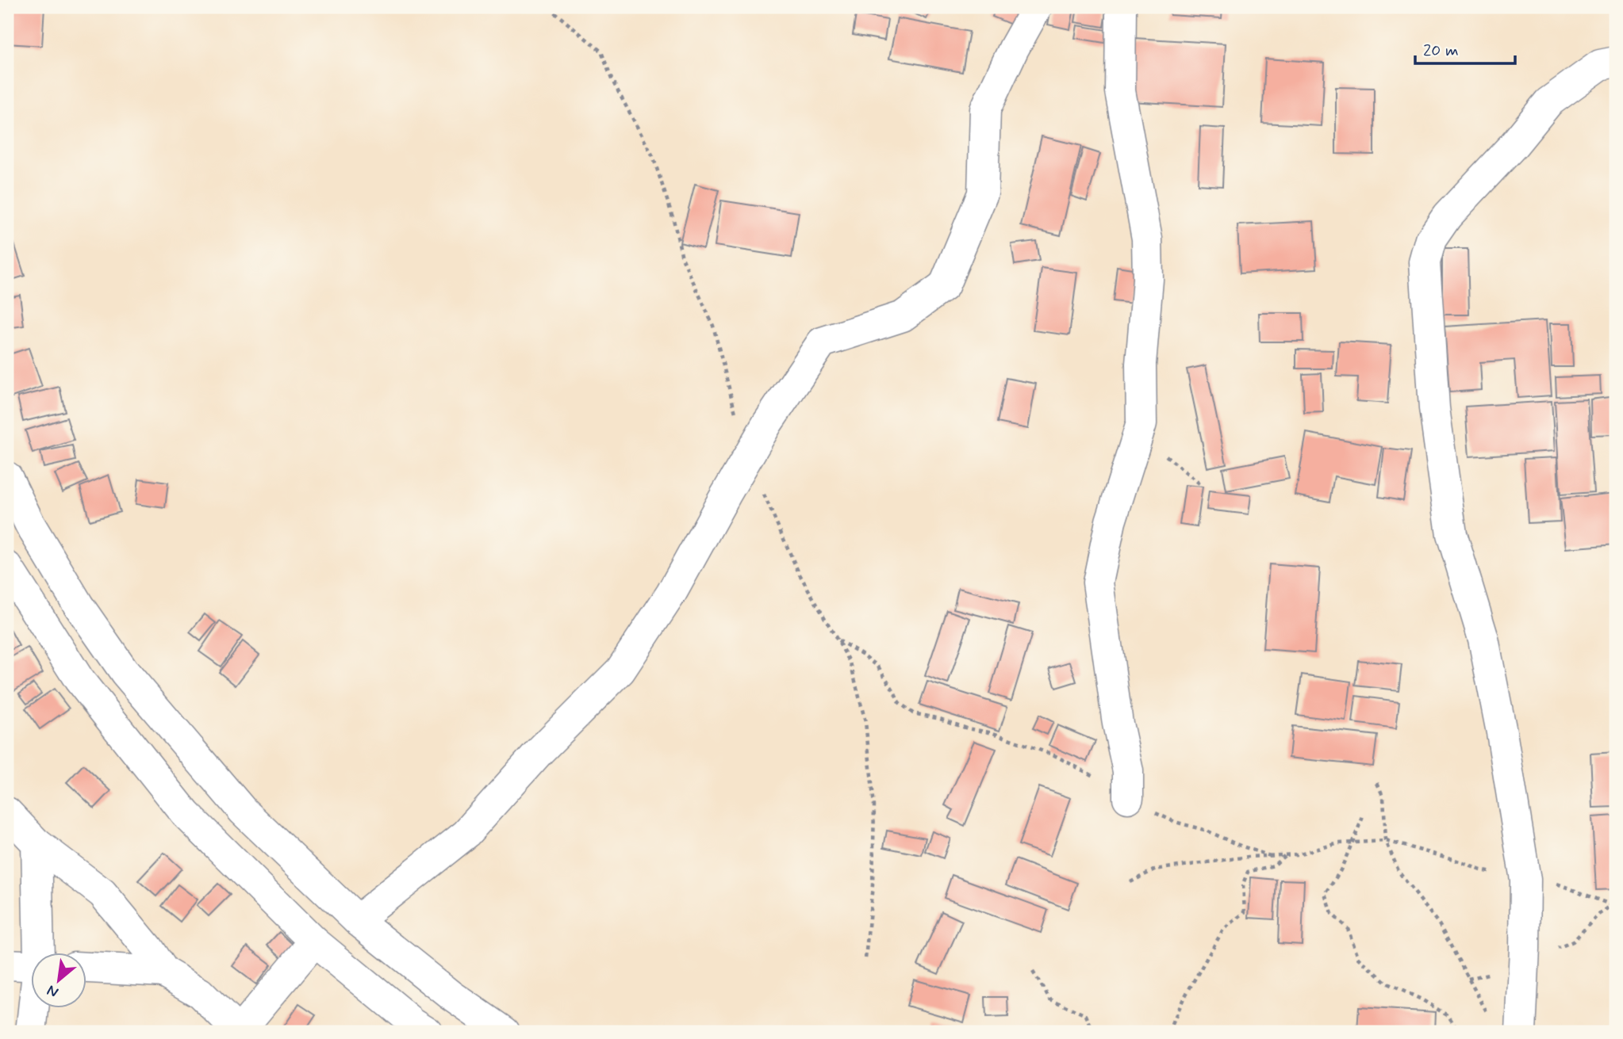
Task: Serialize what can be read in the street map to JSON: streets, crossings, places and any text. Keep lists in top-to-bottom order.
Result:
{
  "scale_bar": "20 m",
  "north": "bottom left"
}
